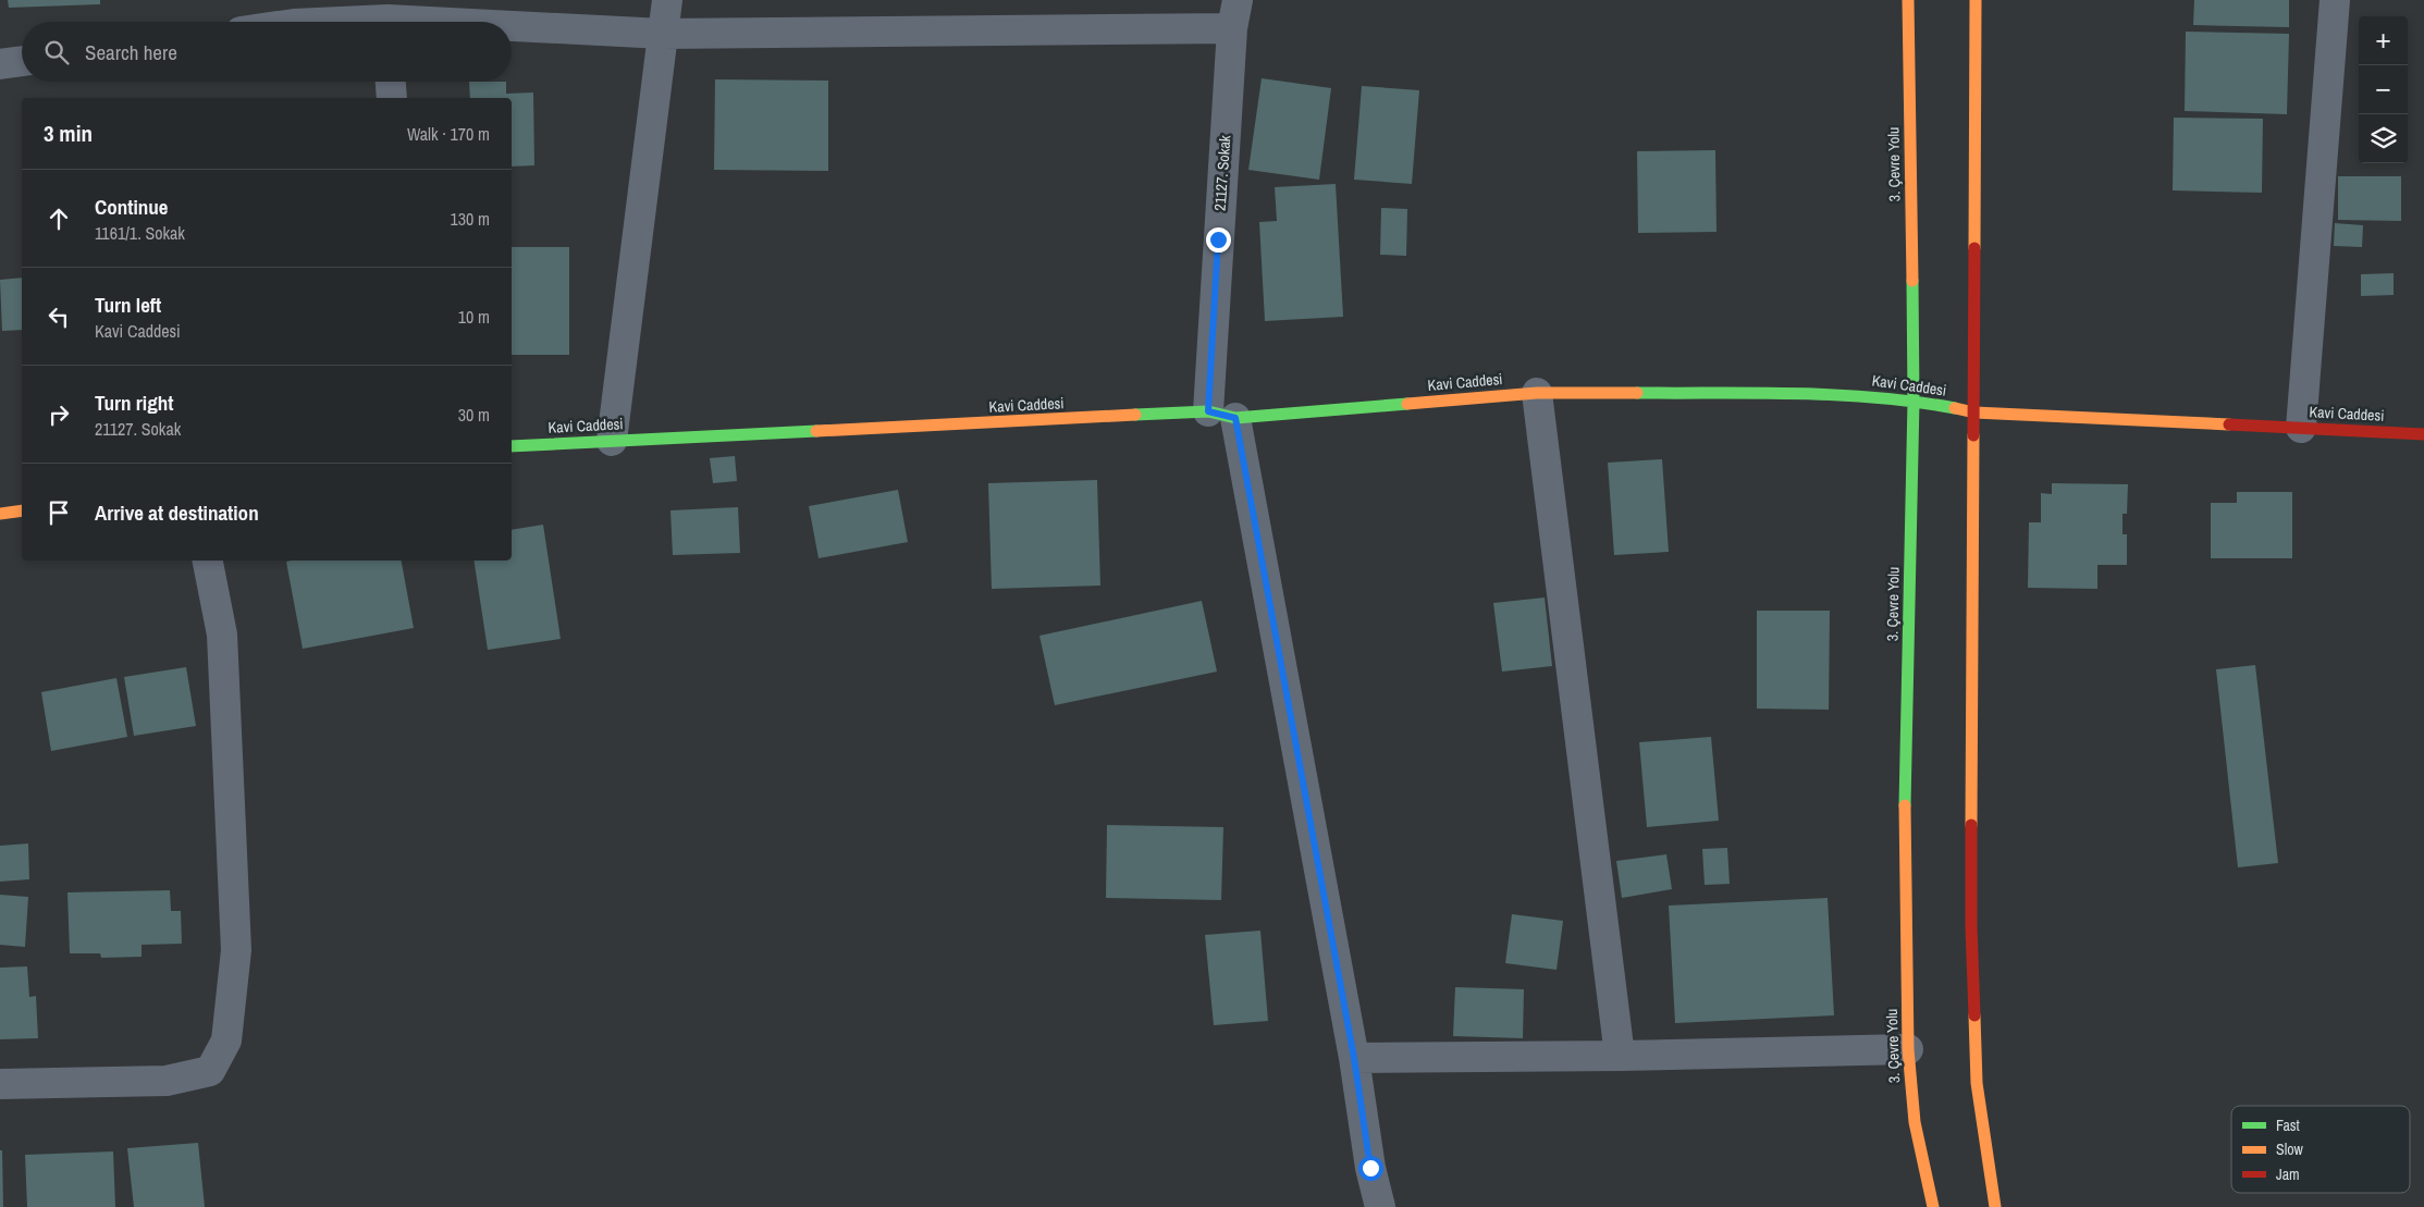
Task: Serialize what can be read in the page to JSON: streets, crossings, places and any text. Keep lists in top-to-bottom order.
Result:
{
  "streets": {
    "main road": ["3. Çevre Yolu", "Kavi Caddesi"],
    "street": ["21127. Sokak"]
  },
  "crossings": [
    ["3. Çevre Yolu", "Kavi Caddesi"],
    ["21127. Sokak", "Kavi Caddesi"]
  ],
  "legend": ["Fast", "Slow", "Jam"],
  "page": {
    "map_buttons": ["+", "−"],
    "search": "Search here",
    "heading": ["3 min", "Walk · 170 m"],
    "list": [
      ["Continue", "1161/1. Sokak", "130 m"],
      ["Turn left", "Kavi Caddesi", "10 m"],
      ["Turn right", "21127. Sokak", "30 m"],
      "Arrive at destination"
    ]
  }
}
